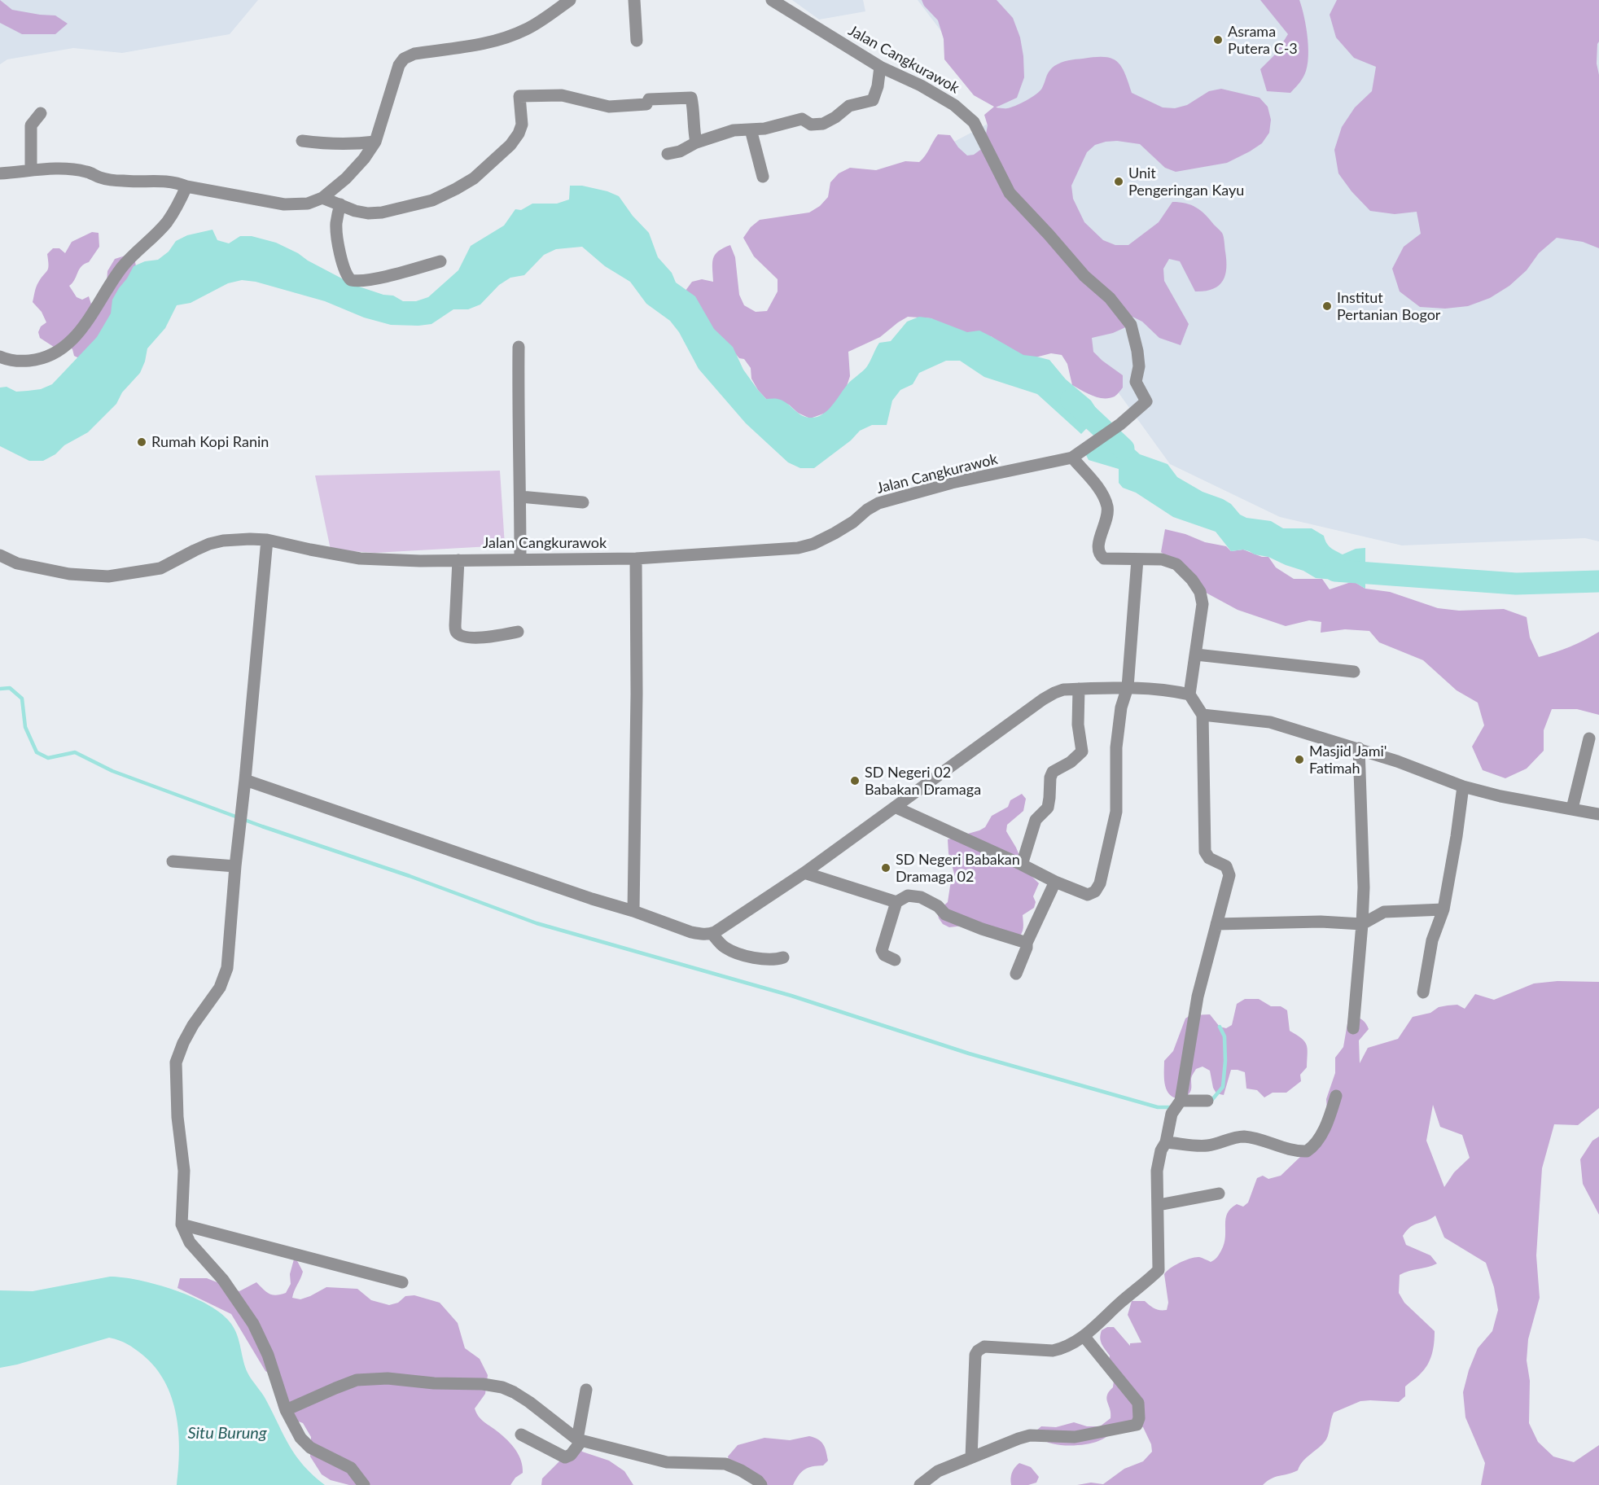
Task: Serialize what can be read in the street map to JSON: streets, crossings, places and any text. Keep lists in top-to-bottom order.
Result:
{
  "streets": {
    "street": ["Jalan Cangkurawok"]
  },
  "water": ["Situ Burung"],
  "places": [
    "Asrama Putera C-3",
    "Unit Pengeringan Kayu",
    "Institut Pertanian Bogor",
    "Rumah Kopi Ranin",
    "Masjid Jami' Fatimah",
    "SD Negeri 02 Babakan Dramaga",
    "SD Negeri Babakan Dramaga 02"
  ]
}
